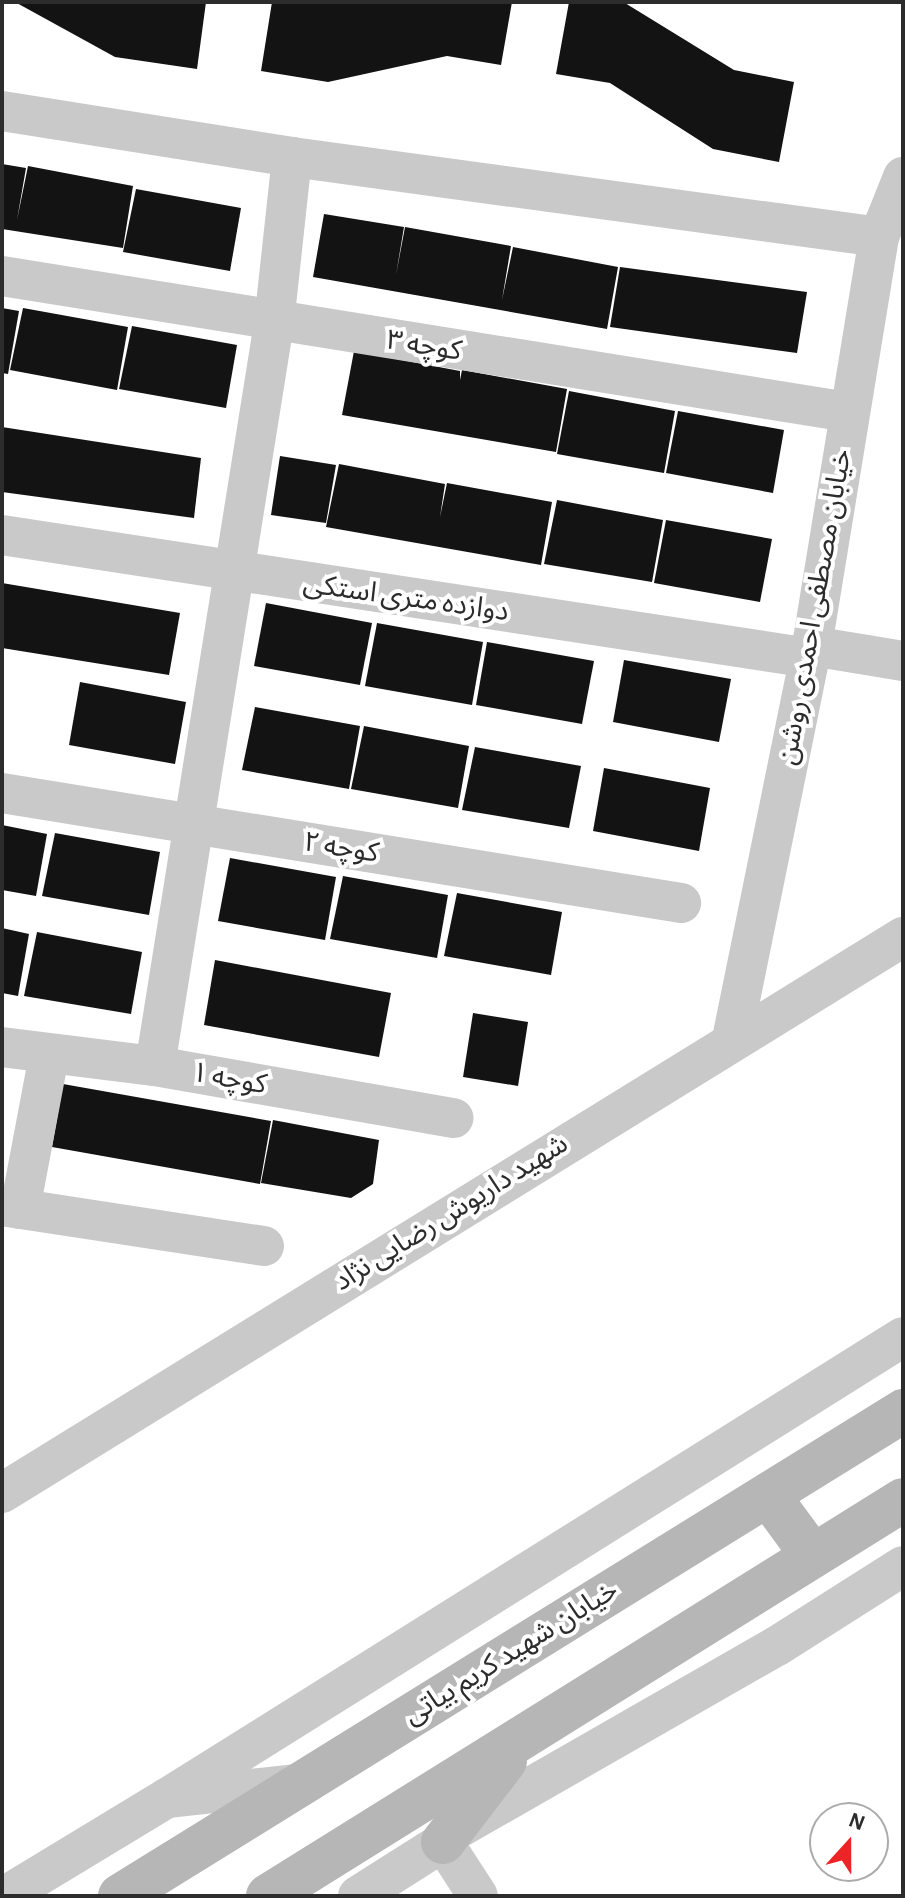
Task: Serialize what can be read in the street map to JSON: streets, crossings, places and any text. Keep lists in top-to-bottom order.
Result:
{
  "streets": {
    "main road": ["خیابان شهید کریم بیاتی"],
    "street": [
      "کوچه ۳",
      "دوازده متری استکی",
      "خیابان مصطفی احمدی روشن",
      "کوچه ۲",
      "کوچه ۱",
      "شهید داریوش رضایی نژاد"
    ]
  },
  "crossings": [
    ["کوچه ۳", "خیابان مصطفی احمدی روشن"],
    ["دوازده متری استکی", "خیابان مصطفی احمدی روشن"],
    ["خیابان مصطفی احمدی روشن", "شهید داریوش رضایی نژاد"]
  ],
  "north": "top"
}
